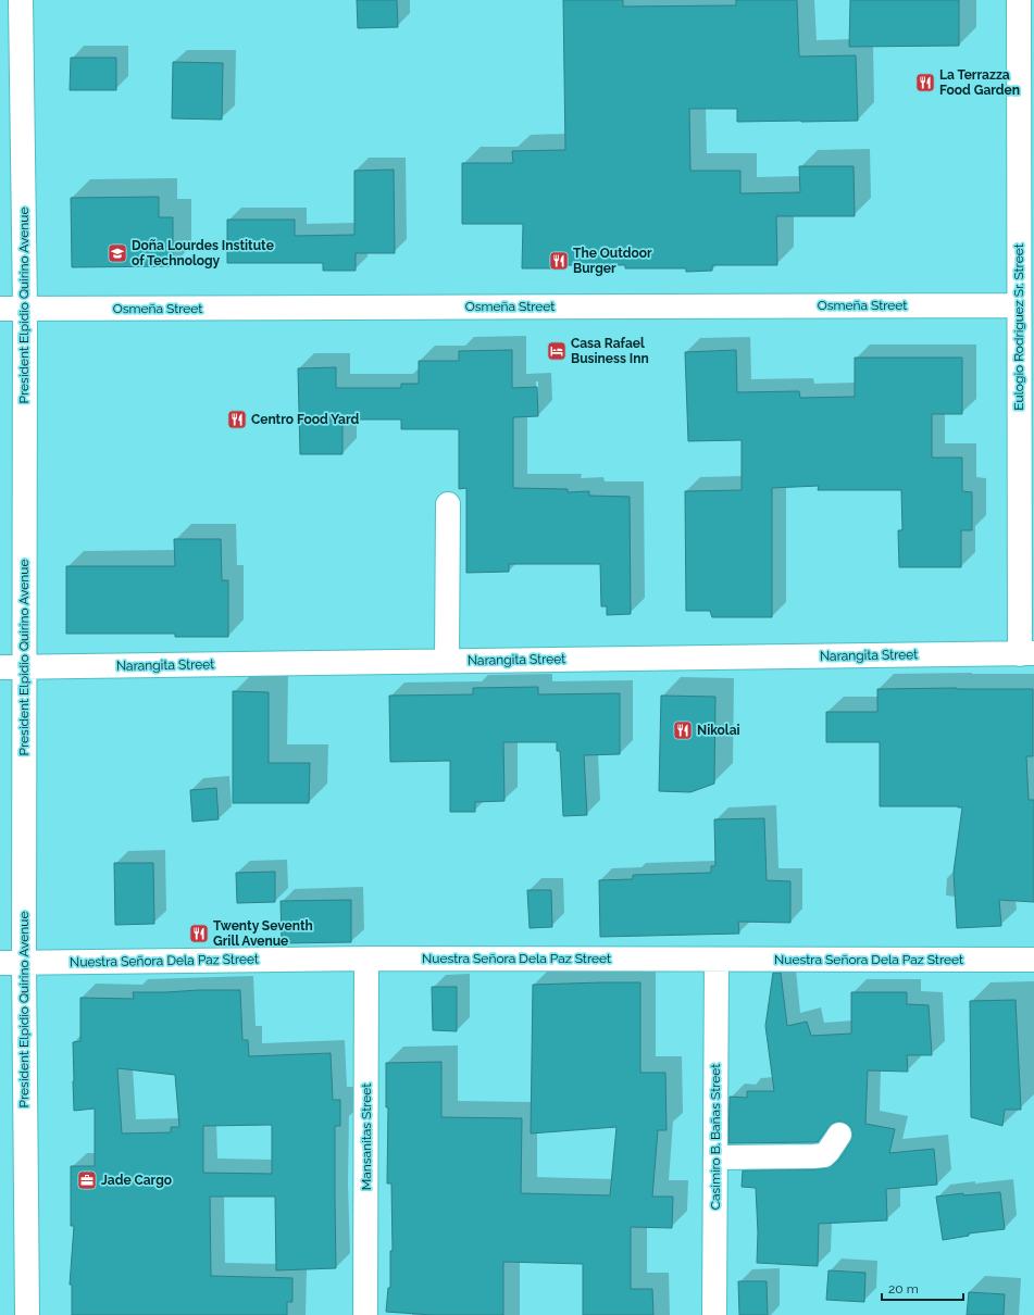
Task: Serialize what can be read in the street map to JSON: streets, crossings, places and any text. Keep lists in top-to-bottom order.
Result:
{
  "streets": {
    "street": [
      "President Elpidio Quirino Avenue",
      "Osmeña Street",
      "Eulogio Rodriguez Sr. Street",
      "Narangita Street",
      "Nuestra Señora Dela Paz Street",
      "Mansanitas Street",
      "Casimiro B. Bañas Street"
    ]
  },
  "crossings": [
    ["President Elpidio Quirino Avenue", "Osmeña Street"],
    ["President Elpidio Quirino Avenue", "Narangita Street"],
    ["President Elpidio Quirino Avenue", "Nuestra Señora Dela Paz Street"],
    ["Osmeña Street", "Eulogio Rodriguez Sr. Street"],
    ["Eulogio Rodriguez Sr. Street", "Narangita Street"],
    ["Nuestra Señora Dela Paz Street", "Mansanitas Street"],
    ["Nuestra Señora Dela Paz Street", "Casimiro B. Bañas Street"]
  ],
  "places": {
    "restaurant": [
      "La Terrazza Food Garden",
      "The Outdoor Burger",
      "Centro Food Yard",
      "Nikolai",
      "Twenty Seventh Grill Avenue"
    ],
    "school or university": ["Doña Lourdes Institute of Technology"],
    "hotel": ["Casa Rafael Business Inn"],
    "office": ["Jade Cargo"]
  },
  "scale_bar": "20 m"
}
